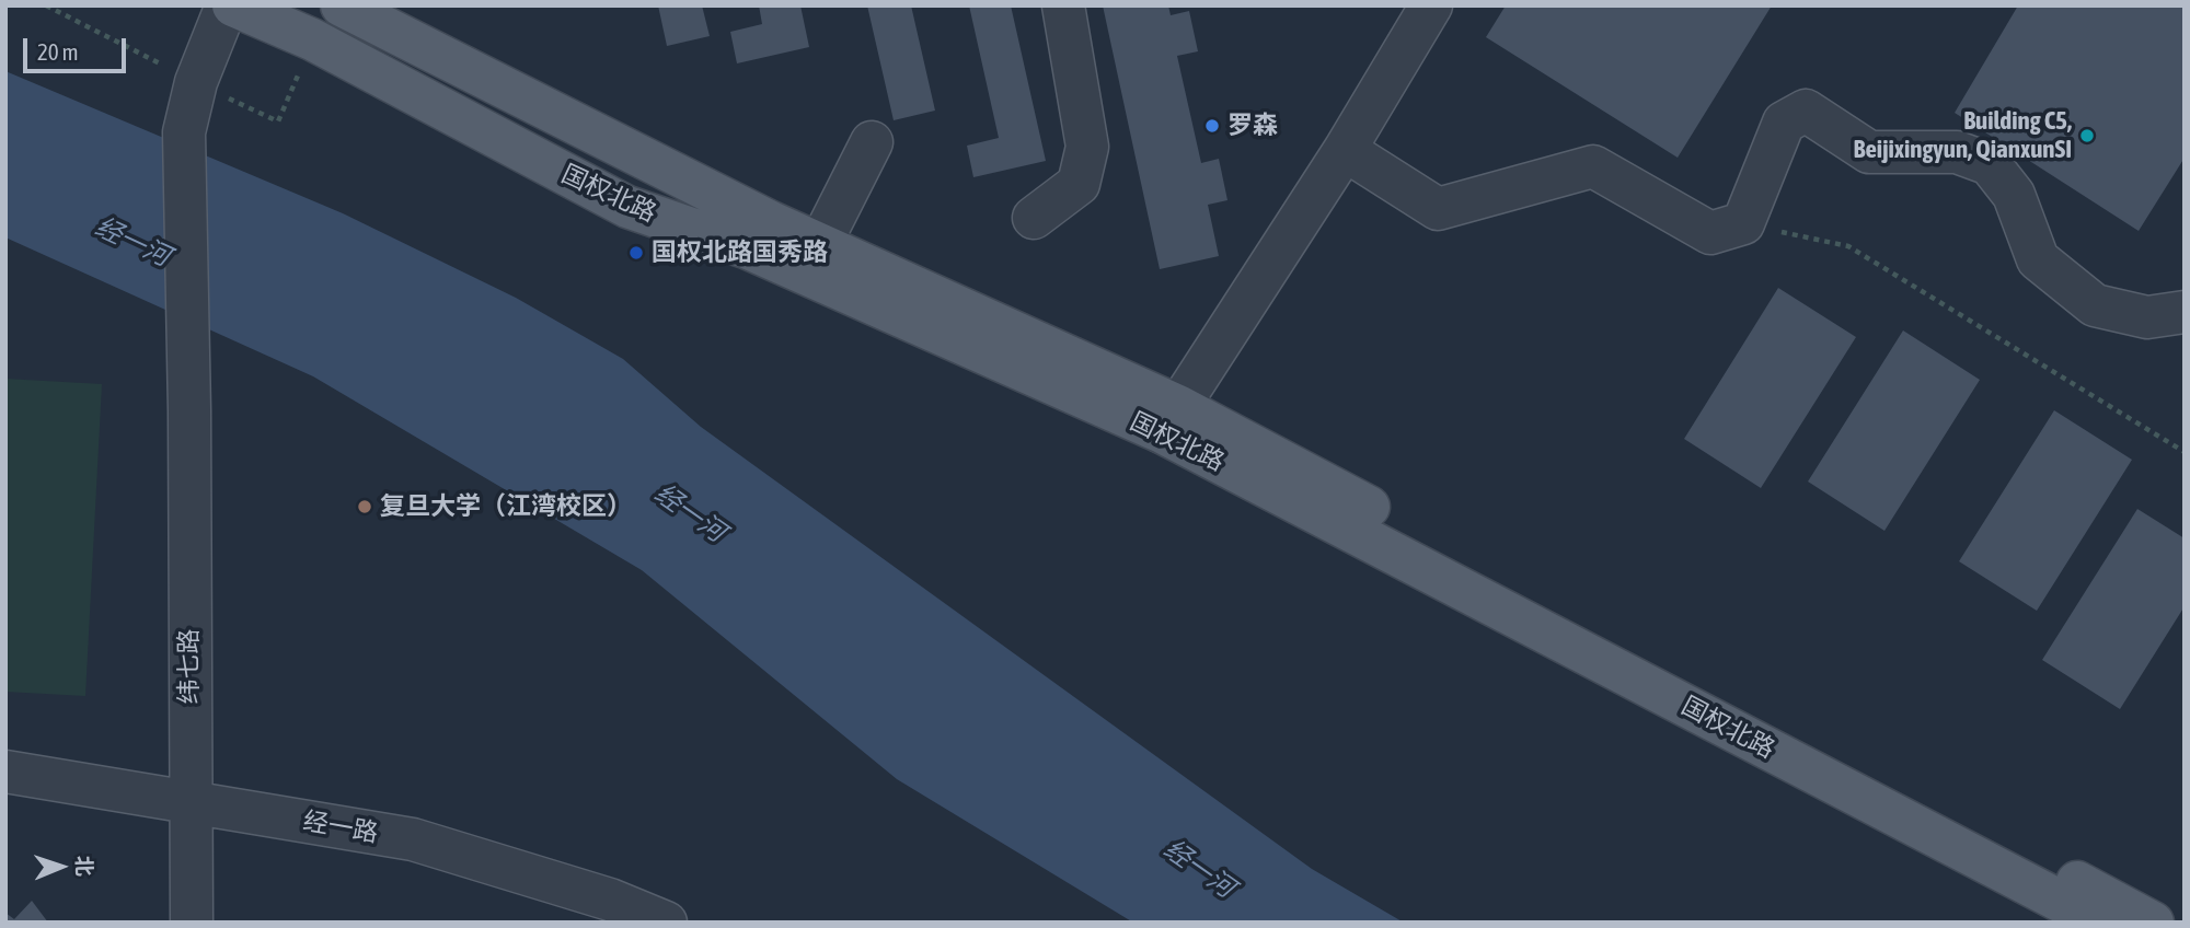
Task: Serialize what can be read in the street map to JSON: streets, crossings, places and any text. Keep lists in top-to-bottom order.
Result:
{
  "streets": {
    "main road": ["国权北路"],
    "street": ["纬七路", "经一路"]
  },
  "crossings": [
    ["纬七路", "经一路"]
  ],
  "water": ["经一河"],
  "places": [
    "罗森",
    "Building C5, Beijixingyun, QianxunSI",
    "国权北路国秀路",
    "复旦大学（江湾校区）"
  ],
  "scale_bar": "20 m",
  "north": "right"
}
